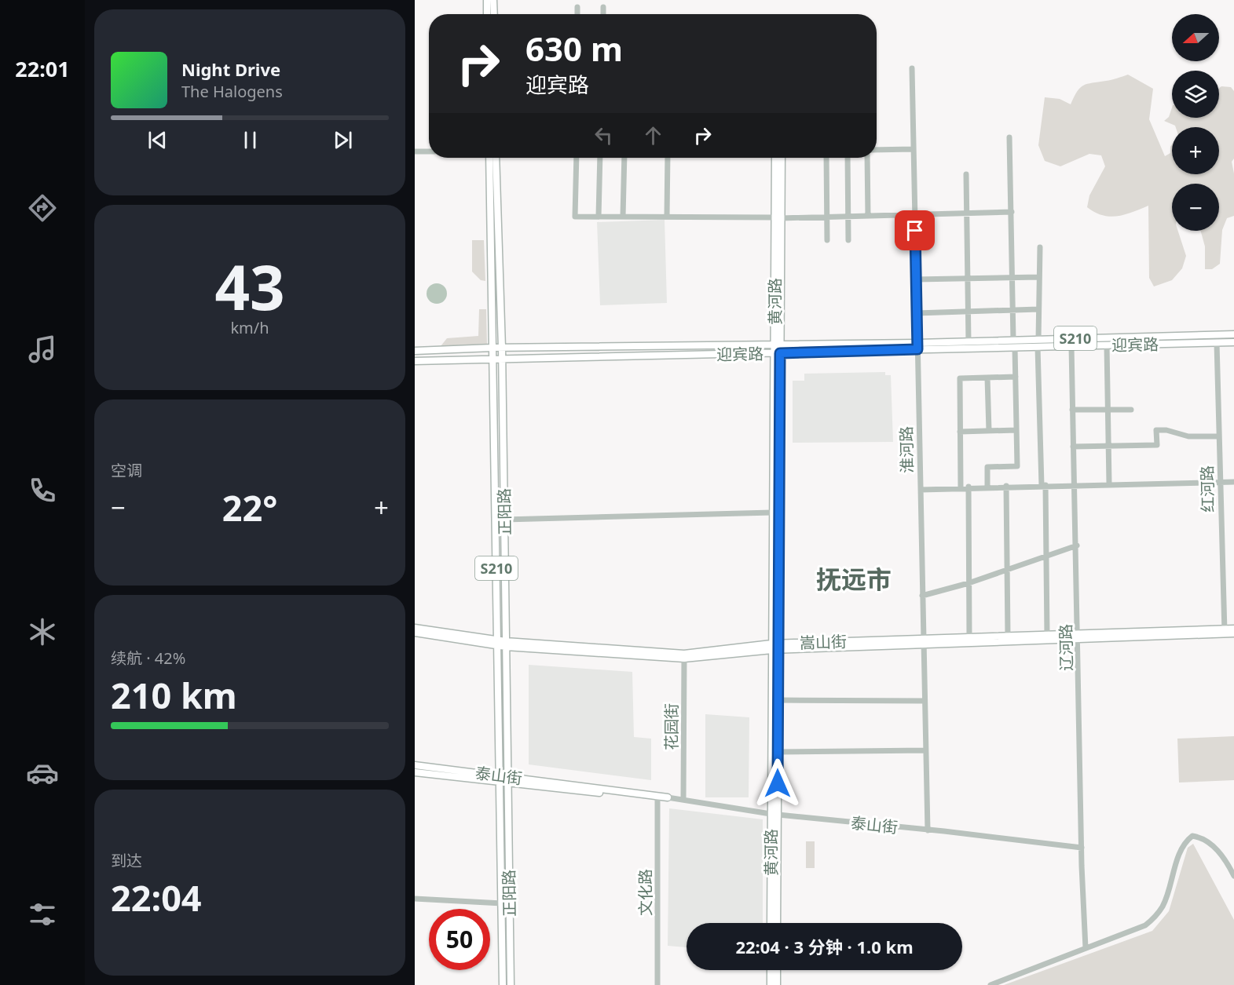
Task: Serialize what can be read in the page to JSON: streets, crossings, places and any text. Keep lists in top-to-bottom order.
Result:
{
  "streets": {
    "main road": [
      "黄河路",
      "S210",
      "迎宾路",
      "正阳路",
      "嵩山街",
      "泰山街"
    ],
    "street": [
      "淮河路",
      "红河路",
      "辽河路",
      "花园街",
      "文化路"
    ]
  },
  "crossings": [
    ["黄河路", "迎宾路"],
    ["黄河路", "嵩山街"],
    ["黄河路", "泰山街"],
    ["迎宾路", "淮河路"],
    ["迎宾路", "红河路"],
    ["迎宾路", "正阳路"],
    ["迎宾路", "辽河路"],
    ["淮河路", "嵩山街"],
    ["淮河路", "泰山街"],
    ["红河路", "嵩山街"],
    ["正阳路", "嵩山街"],
    ["正阳路", "泰山街"],
    ["嵩山街", "辽河路"],
    ["嵩山街", "花园街"],
    ["辽河路", "泰山街"],
    ["花园街", "泰山街"],
    ["泰山街", "文化路"]
  ],
  "districts": ["抚远市"],
  "north": "left",
  "page": {
    "tabs": "22:01",
    "map_buttons": ["+", "−"],
    "turn": ["630 m", "迎宾路"],
    "song": ["Night Drive", "The Halogens"],
    "tile": [
      ["43", "km/h"],
      "空调",
      ["续航 · 42%", "210 km"],
      ["到达", "22:04"]
    ],
    "heat": ["−", "22°", "+"],
    "limit": "50",
    "trip": "22:04 · 3 分钟 · 1.0 km"
  }
}
